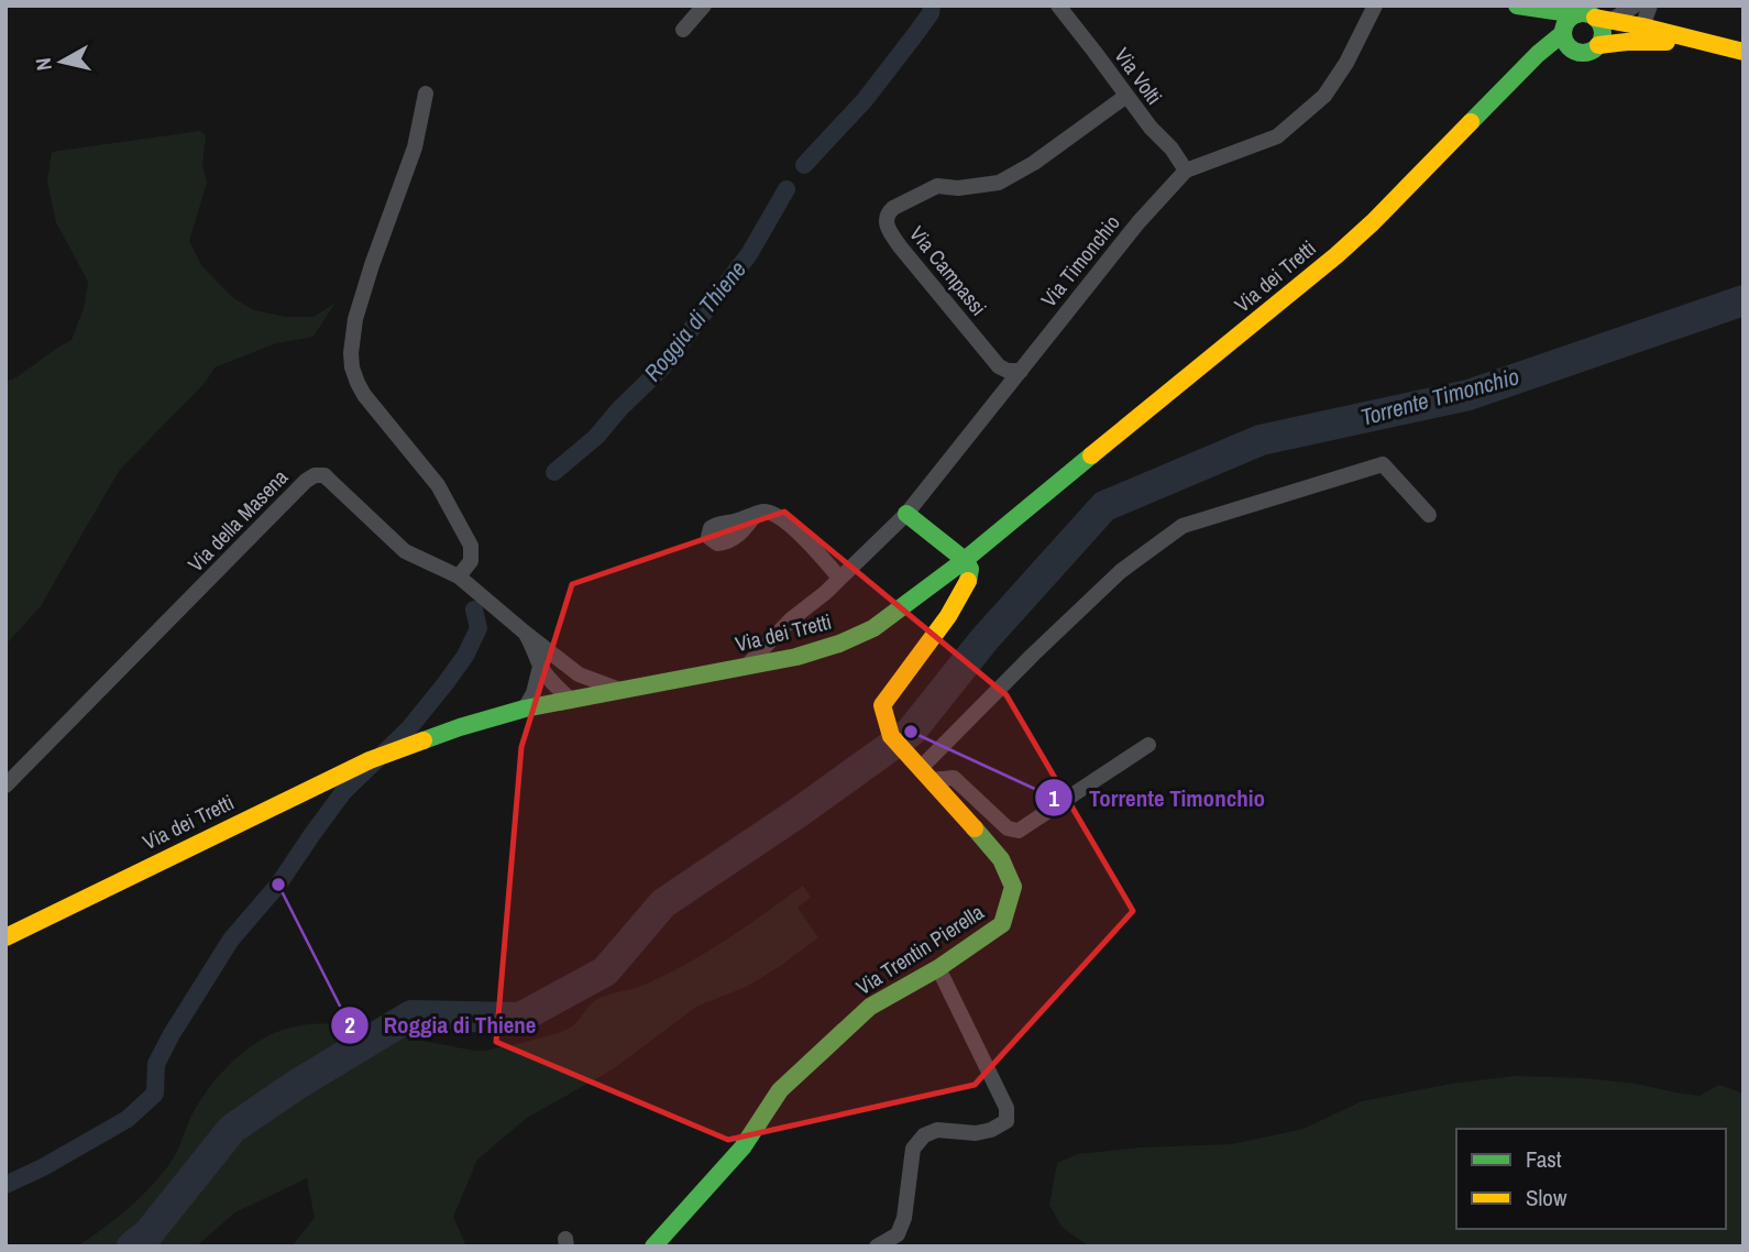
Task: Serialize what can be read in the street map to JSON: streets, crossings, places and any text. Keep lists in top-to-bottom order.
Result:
{
  "streets": {
    "street": [
      "Via Volti",
      "Via Timonchio",
      "Via Campassi",
      "Via dei Tretti",
      "Via della Masena",
      "Via Trentin Pierella"
    ]
  },
  "crossings": [
    ["Via Volti", "Via Timonchio"],
    ["Via Volti", "Via Campassi"],
    ["Via Timonchio", "Via Campassi"],
    ["Via Timonchio", "Via dei Tretti"],
    ["Via dei Tretti", "Via della Masena"],
    ["Via dei Tretti", "Via Trentin Pierella"]
  ],
  "water": ["Roggia di Thiene", "Torrente Timonchio"],
  "places": ["Torrente Timonchio", "Roggia di Thiene"],
  "legend": ["Fast", "Slow"],
  "north": "left"
}
